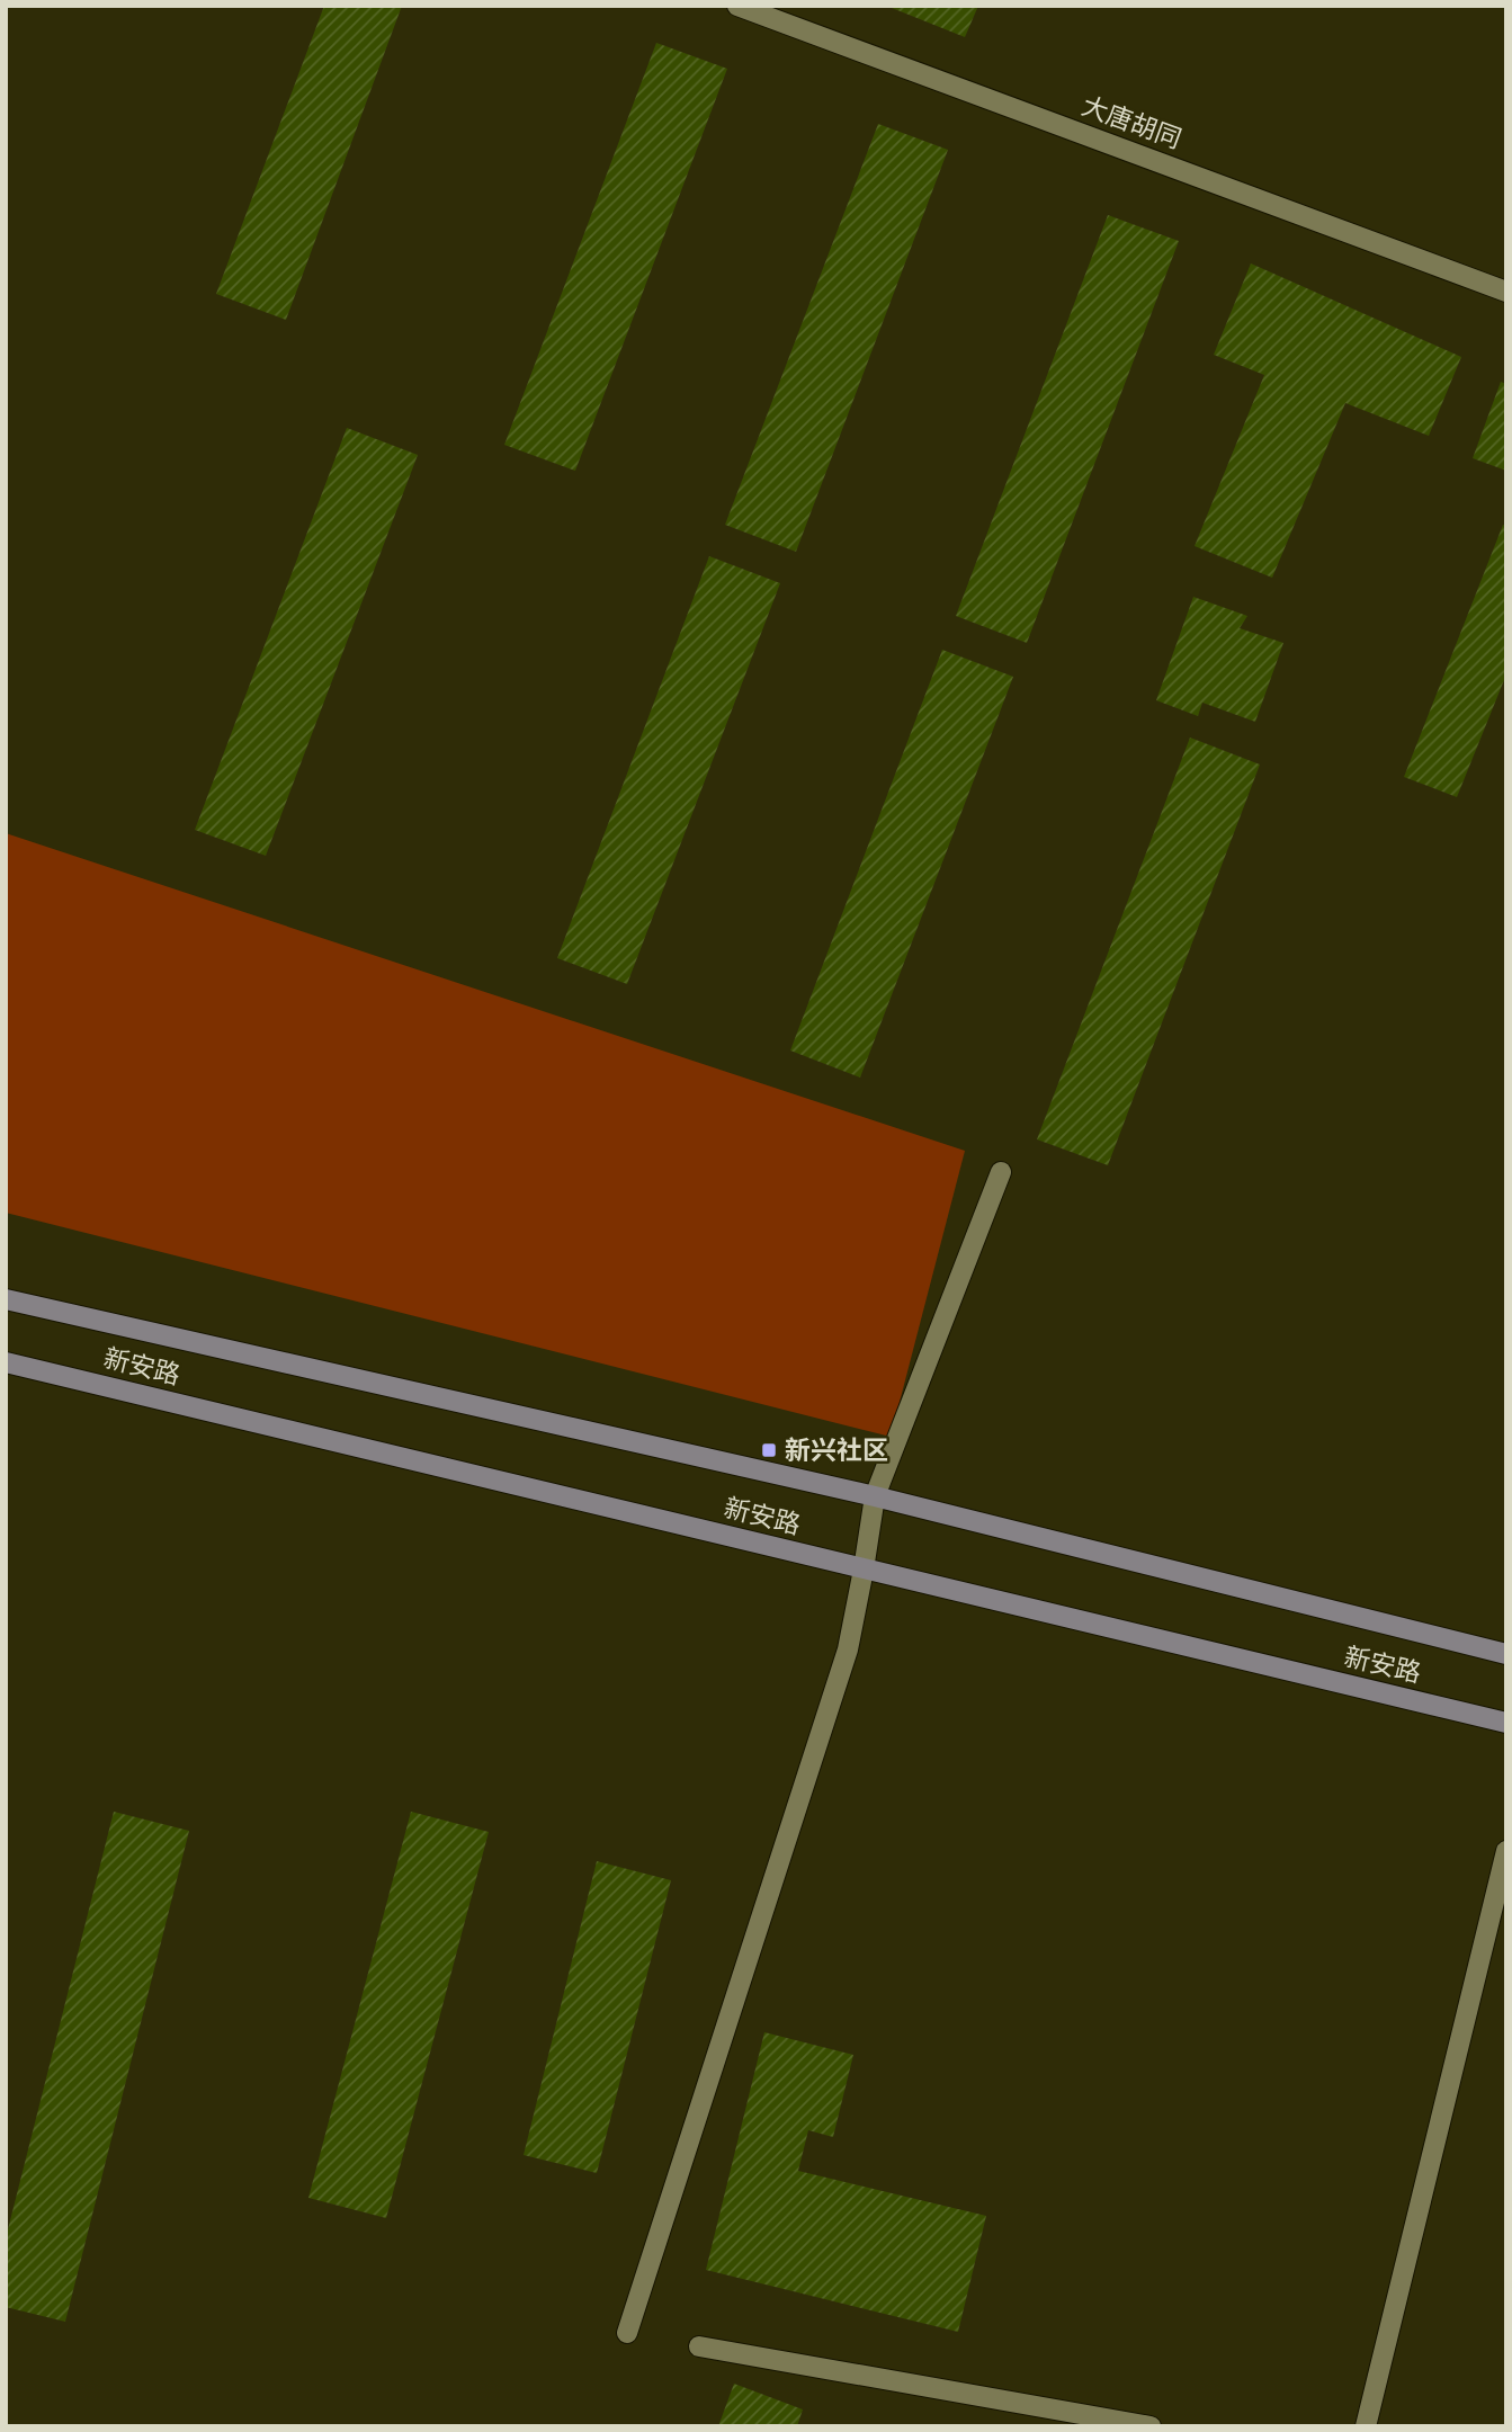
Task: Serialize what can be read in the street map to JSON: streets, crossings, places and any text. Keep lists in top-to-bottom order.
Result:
{
  "streets": {
    "main road": ["新安路"],
    "street": ["大唐胡同"]
  },
  "places": {
    "transit": ["新兴社区"]
  }
}
